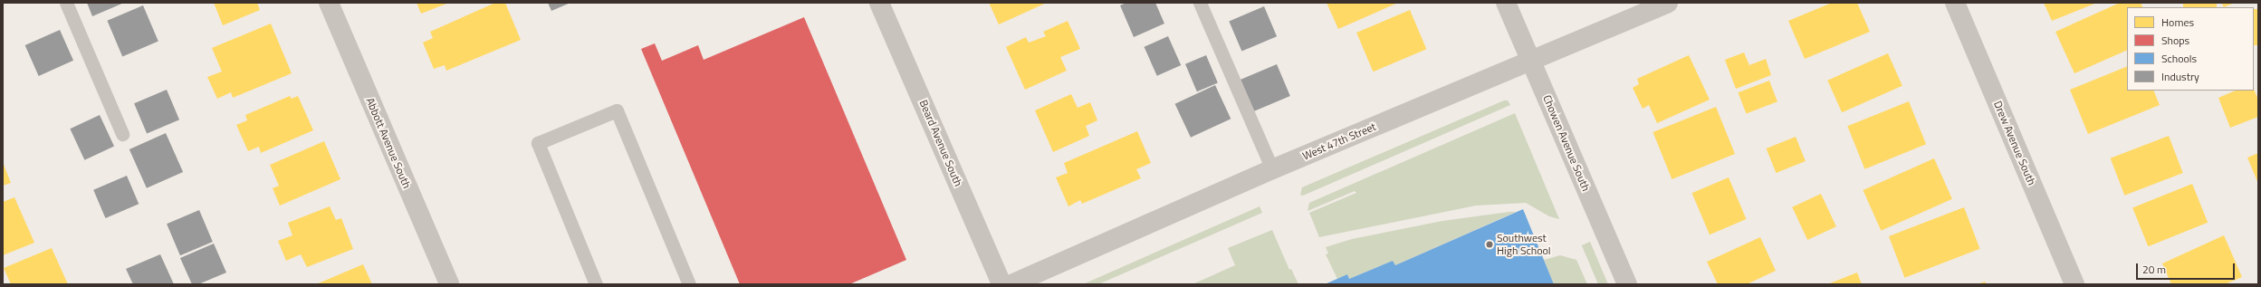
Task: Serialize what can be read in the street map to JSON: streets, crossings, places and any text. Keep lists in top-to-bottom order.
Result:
{
  "streets": {
    "street": [
      "West 47th Street",
      "Abbott Avenue South",
      "Beard Avenue South",
      "Chowen Avenue South",
      "Drew Avenue South"
    ]
  },
  "crossings": [
    ["West 47th Street", "Chowen Avenue South"]
  ],
  "places": ["Southwest High School"],
  "legend": [
    "Homes",
    "Shops",
    "Schools",
    "Industry"
  ],
  "scale_bar": "20 m"
}
